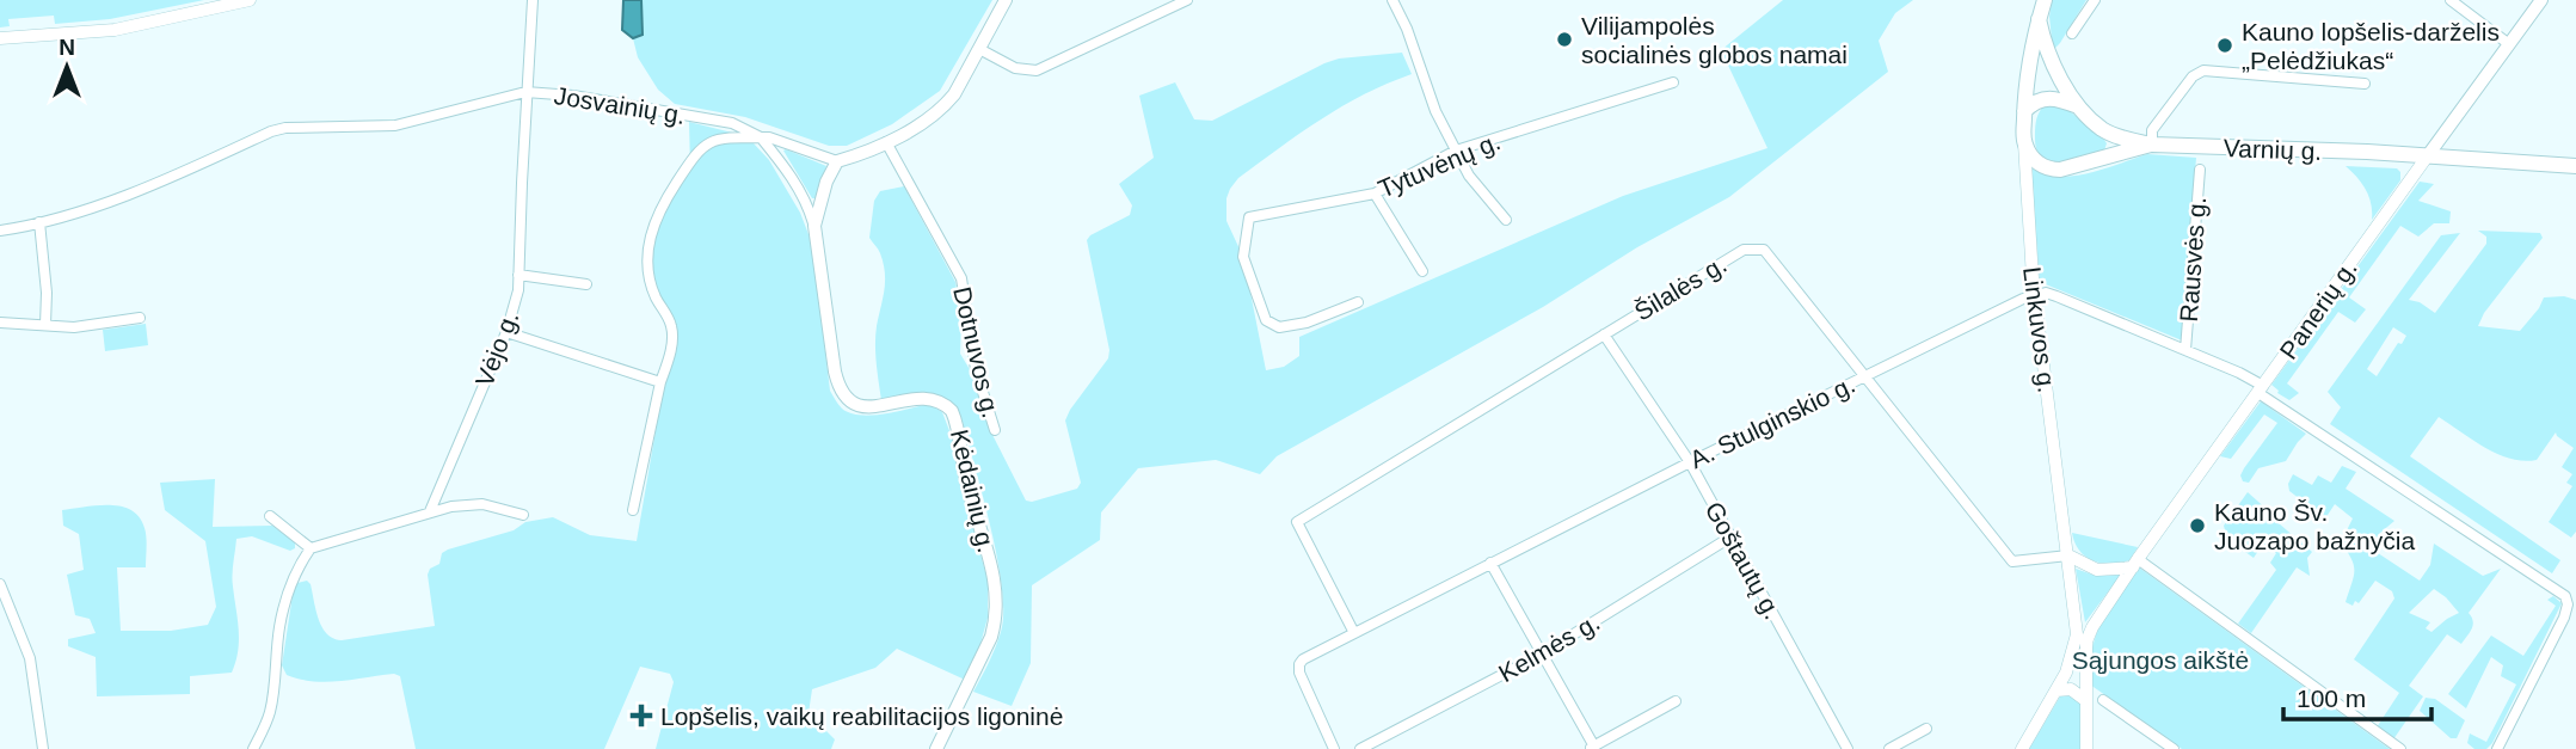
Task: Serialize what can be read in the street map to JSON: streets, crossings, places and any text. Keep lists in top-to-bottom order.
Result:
{
  "streets": {
    "main road": [
      "Varnių g.",
      "Panerių g.",
      "Linkuvos g.",
      "Kėdainių g."
    ],
    "street": [
      "Josvainių g.",
      "Tytuvėnų g.",
      "Rausvės g.",
      "Šilalės g.",
      "Vėjo g.",
      "Dotnuvos g.",
      "A. Stulginskio g.",
      "Goštautų g.",
      "Kelmės g."
    ]
  },
  "crossings": [
    ["Josvainių g.", "Vėjo g."],
    ["Varnių g.", "Panerių g."],
    ["Varnių g.", "Linkuvos g."],
    ["Šilalės g.", "Linkuvos g."],
    ["Šilalės g.", "A. Stulginskio g."],
    ["Šilalės g.", "Goštautų g."],
    ["Linkuvos g.", "A. Stulginskio g."],
    ["A. Stulginskio g.", "Goštautų g."],
    ["Goštautų g.", "Kelmės g."]
  ],
  "parks": ["Sąjungos aikštė"],
  "places": {
    "other": ["Vilijampolės socialinės globos namai", "Kauno lopšelis-darželis „Pelėdžiukas“", "Kauno Šv. Juozapo bažnyčia"],
    "health": ["Lopšelis, vaikų reabilitacijos ligoninė"]
  },
  "scale_bar": "100 m",
  "north": "top"
}
